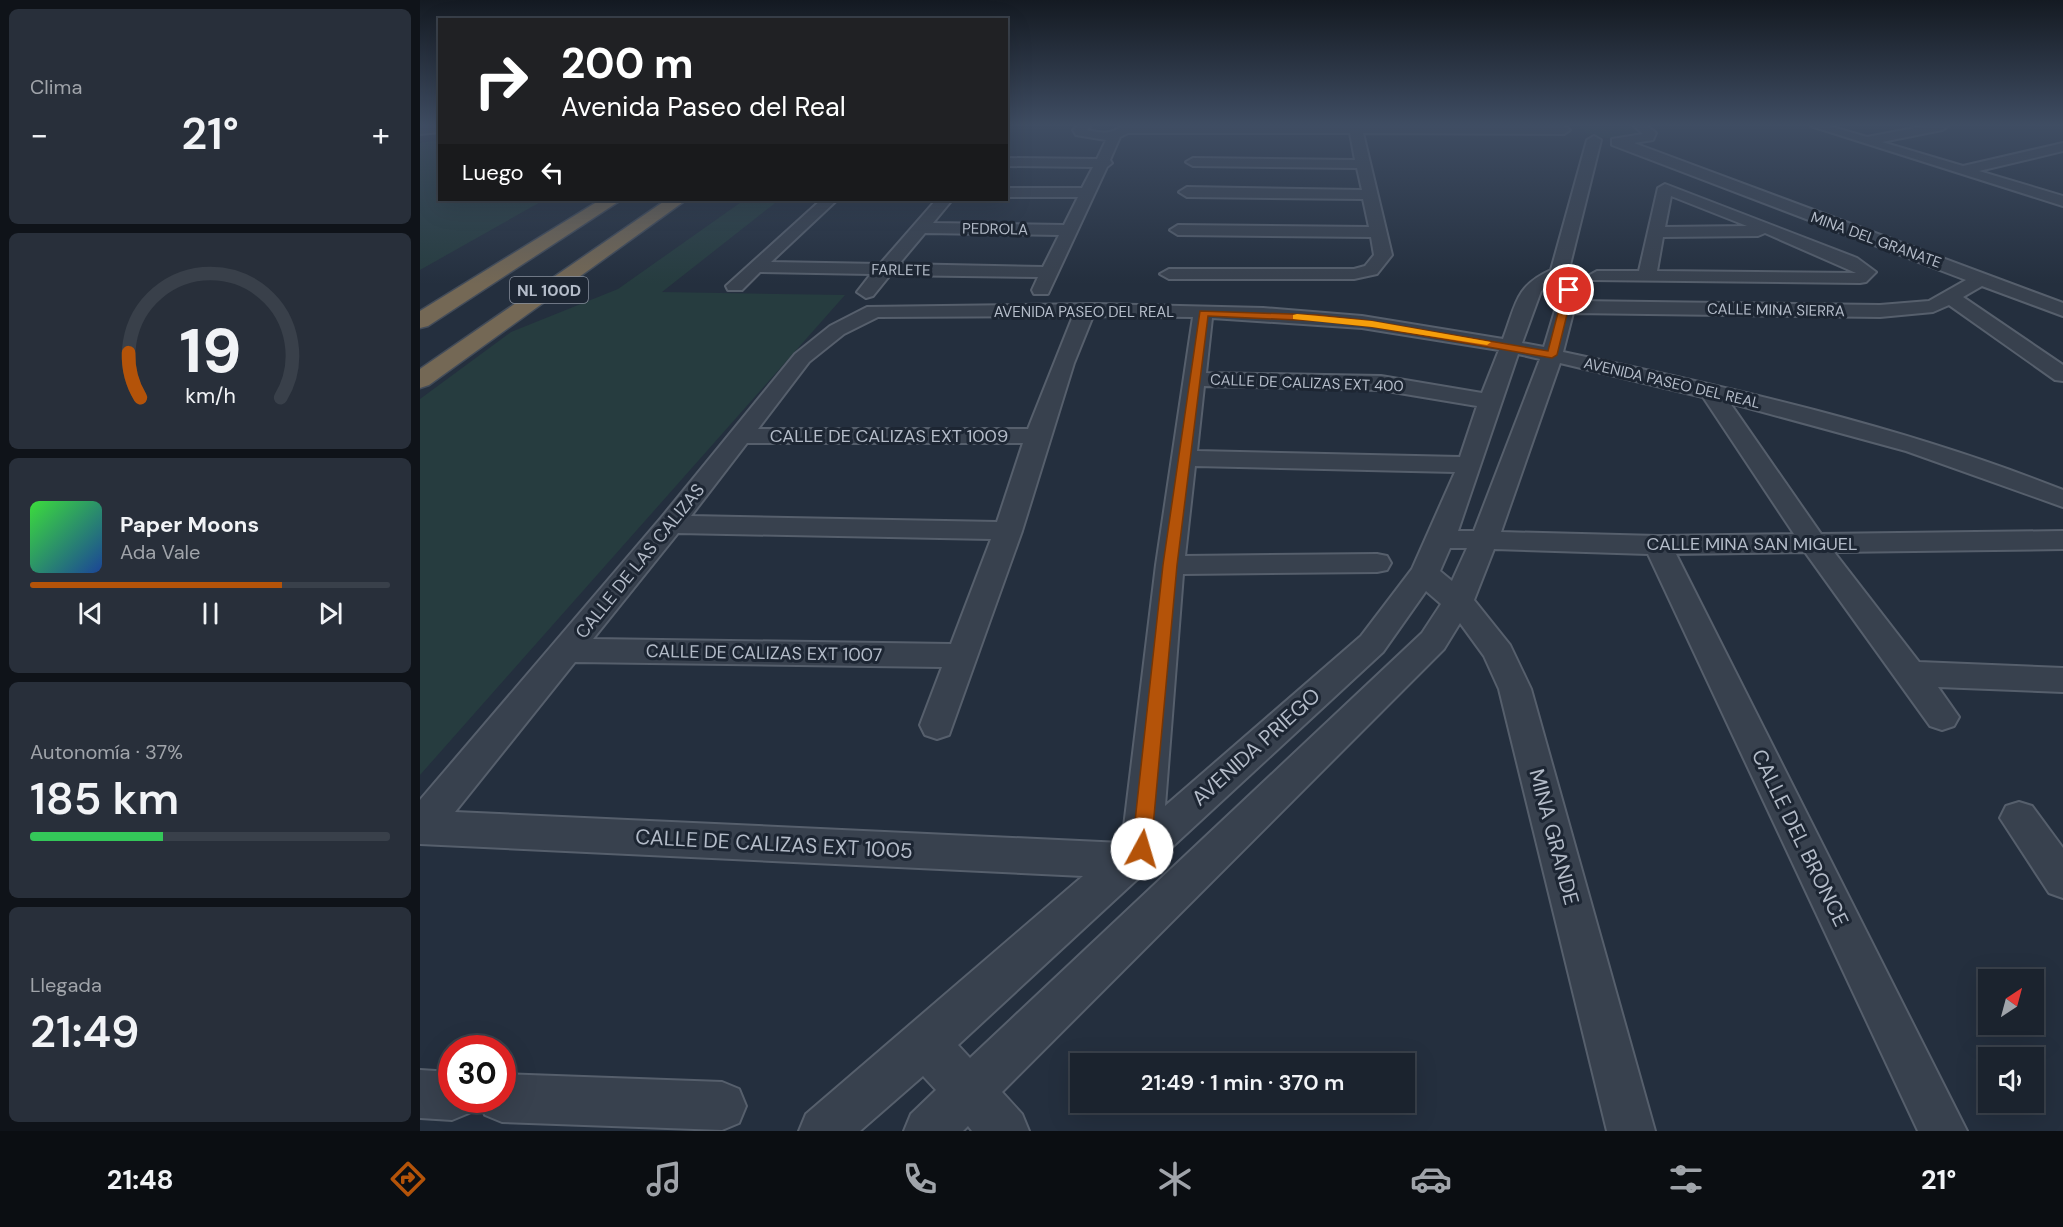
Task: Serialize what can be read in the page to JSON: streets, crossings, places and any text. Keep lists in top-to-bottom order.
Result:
{
  "streets": {
    "highway": ["NL 100D"],
    "street": [
      "PEDROLA",
      "MINA DEL GRANATE",
      "FARLETE",
      "CALLE MINA SIERRA",
      "AVENIDA PASEO DEL REAL",
      "CALLE DE CALIZAS EXT 400",
      "CALLE DE CALIZAS EXT 1009",
      "CALLE MINA SAN MIGUEL",
      "CALLE DE LAS CALIZAS",
      "CALLE DE CALIZAS EXT 1007",
      "AVENIDA PRIEGO",
      "MINA GRANDE",
      "CALLE DEL BRONCE",
      "CALLE DE CALIZAS EXT 1005"
    ]
  },
  "crossings": [
    ["MINA DEL GRANATE", "CALLE MINA SIERRA"],
    ["AVENIDA PASEO DEL REAL", "CALLE DE LAS CALIZAS"],
    ["AVENIDA PASEO DEL REAL", "AVENIDA PRIEGO"],
    ["CALLE DE CALIZAS EXT 400", "AVENIDA PRIEGO"],
    ["CALLE DE CALIZAS EXT 1009", "CALLE DE LAS CALIZAS"],
    ["CALLE MINA SAN MIGUEL", "AVENIDA PRIEGO"],
    ["CALLE MINA SAN MIGUEL", "CALLE DEL BRONCE"],
    ["CALLE DE LAS CALIZAS", "CALLE DE CALIZAS EXT 1007"],
    ["CALLE DE LAS CALIZAS", "CALLE DE CALIZAS EXT 1005"],
    ["AVENIDA PRIEGO", "MINA GRANDE"],
    ["AVENIDA PRIEGO", "CALLE DE CALIZAS EXT 1005"]
  ],
  "north": "top right",
  "page": {
    "tile": [
      "Clima",
      ["Autonomía · 37%", "185 km"],
      ["Llegada", "21:49"]
    ],
    "turn": ["200 m", "Avenida Paseo del Real"],
    "heat": ["−", "21°", "+"],
    "then": "Luego",
    "song": ["Paper Moons", "Ada Vale"],
    "limit": "30",
    "trip": "21:49 · 1 min · 370 m",
    "tabs": ["21:48", "21°"],
    "gauge": ["19", "km/h"]
  }
}
